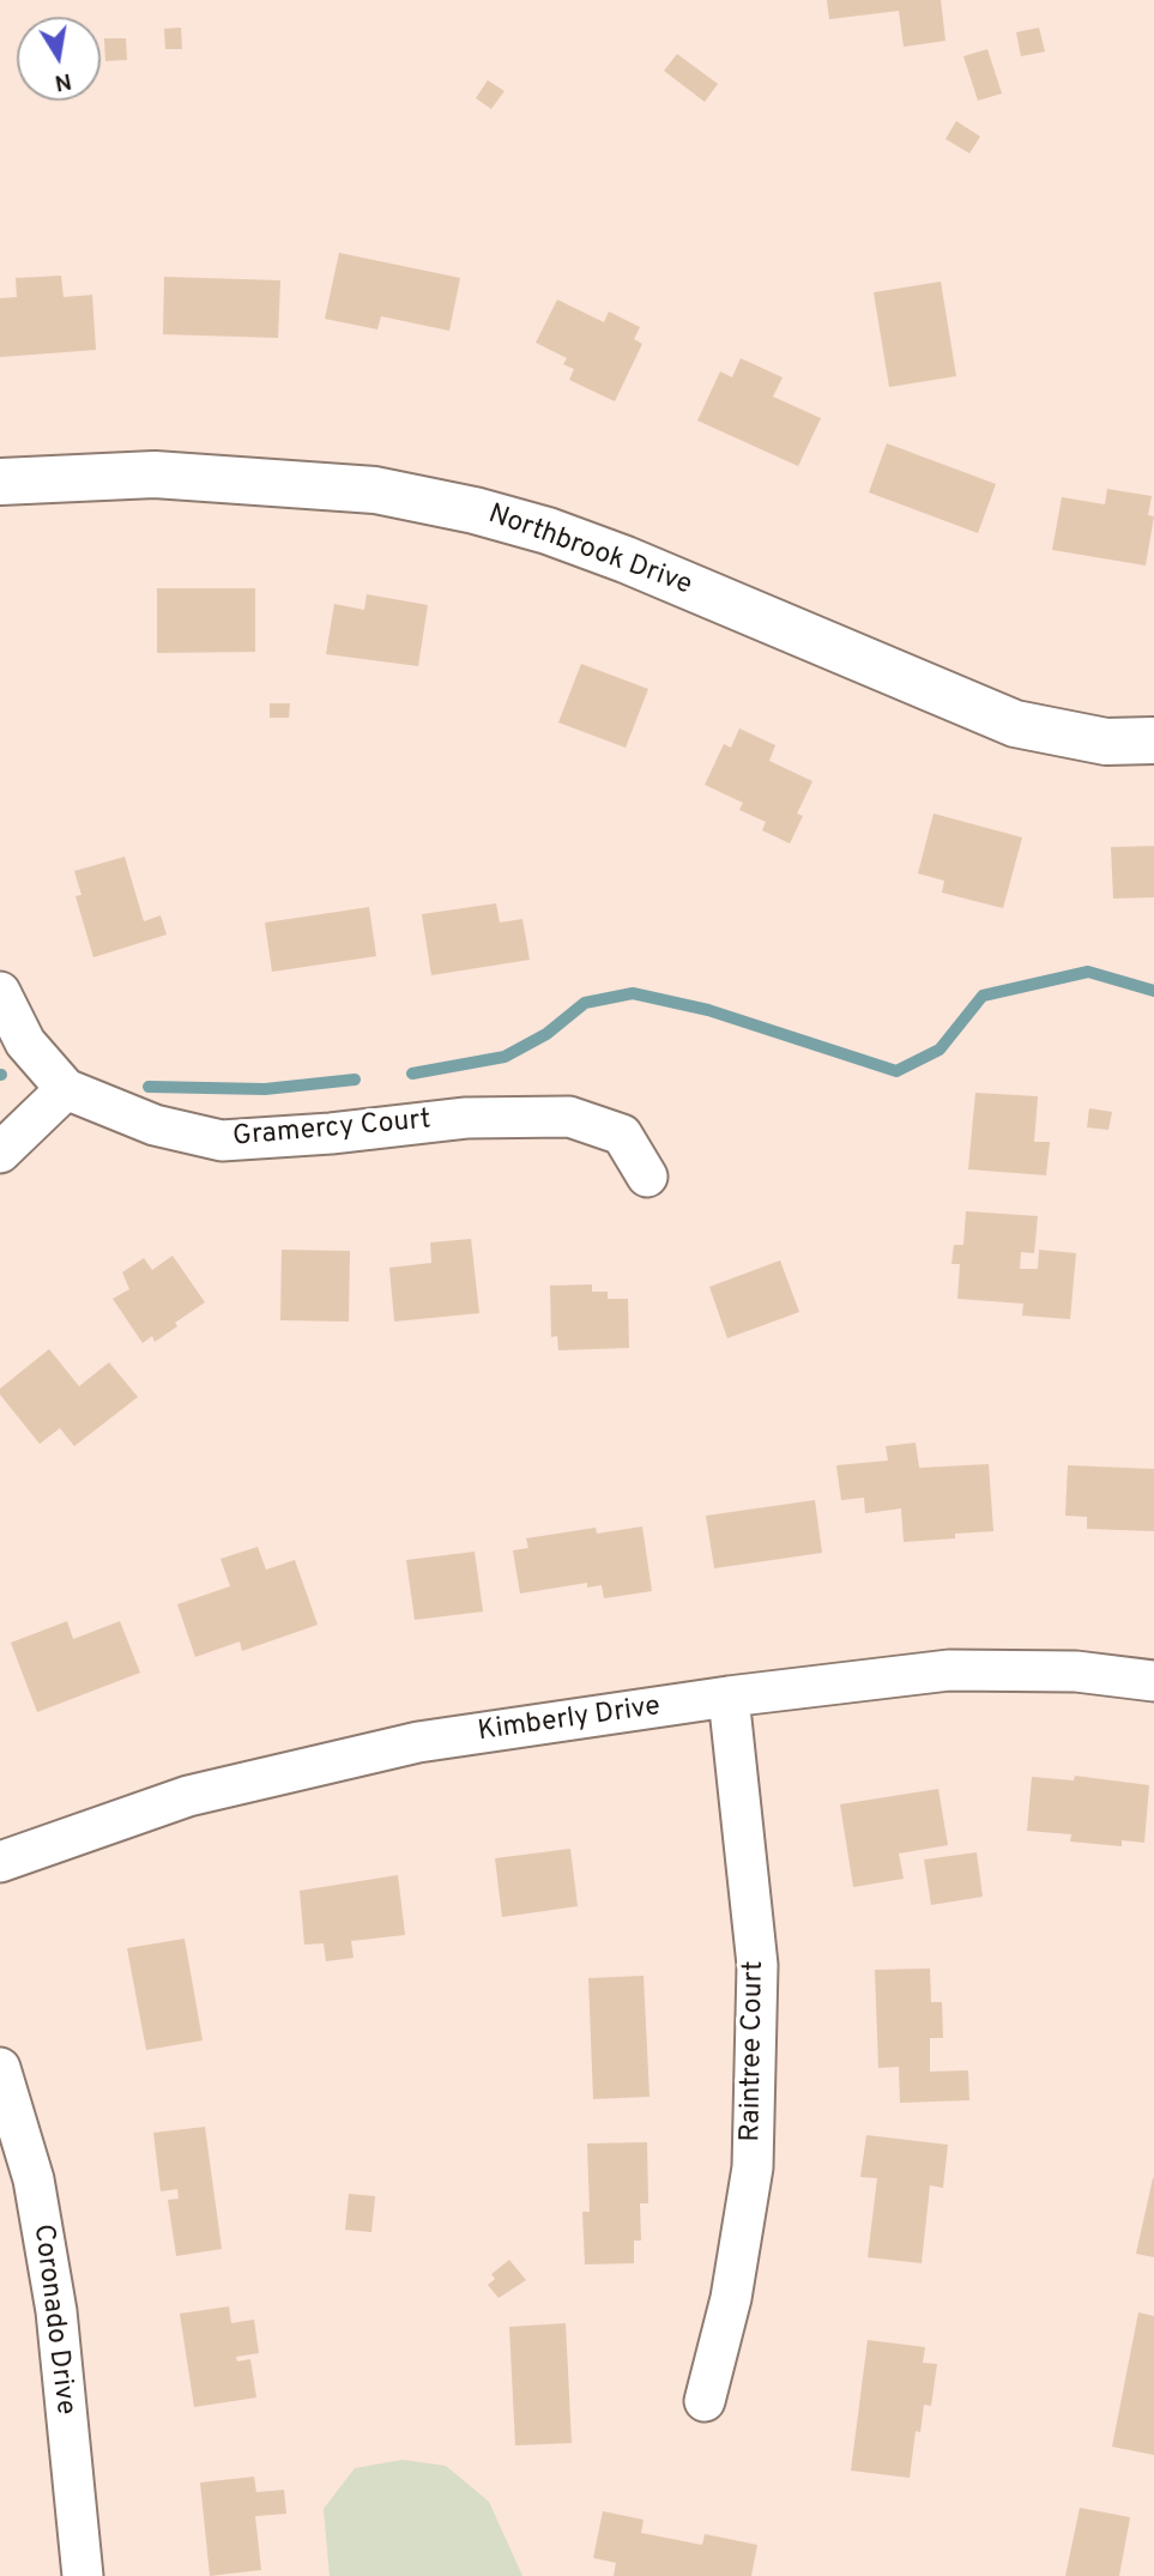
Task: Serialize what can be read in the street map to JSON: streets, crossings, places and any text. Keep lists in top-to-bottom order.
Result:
{
  "streets": {
    "street": [
      "Northbrook Drive",
      "Gramercy Court",
      "Kimberly Drive",
      "Raintree Court",
      "Coronado Drive"
    ]
  },
  "crossings": [
    ["Kimberly Drive", "Raintree Court"]
  ],
  "north": "bottom"
}
